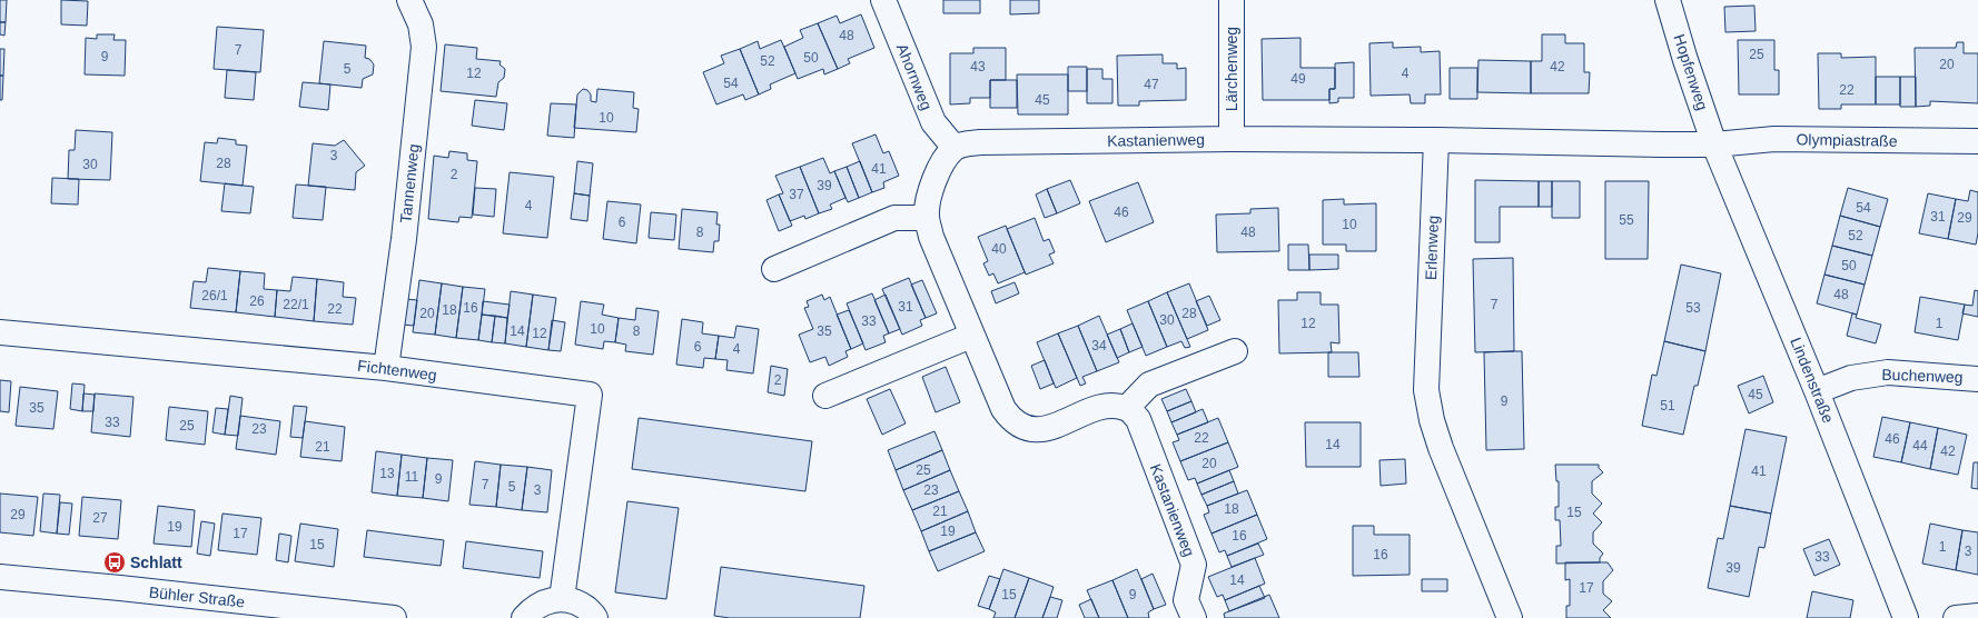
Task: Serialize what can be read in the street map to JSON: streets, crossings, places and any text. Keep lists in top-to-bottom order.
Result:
{
  "streets": {
    "street": [
      "Lärchenweg",
      "Hopfenweg",
      "Ahornweg",
      "Kastanienweg",
      "Olympiastraße",
      "Tannenweg",
      "Erlenweg",
      "Fichtenweg",
      "Buchenweg",
      "Lindenstraße",
      "Bühler Straße"
    ]
  },
  "crossings": [
    ["Lärchenweg", "Kastanienweg"],
    ["Hopfenweg", "Olympiastraße"],
    ["Hopfenweg", "Lindenstraße"],
    ["Ahornweg", "Kastanienweg"],
    ["Kastanienweg", "Erlenweg"],
    ["Olympiastraße", "Lindenstraße"],
    ["Tannenweg", "Fichtenweg"],
    ["Buchenweg", "Lindenstraße"]
  ],
  "places": {
    "bus stop": ["Schlatt"]
  },
  "house_numbers": [
    "48",
    "7",
    "25",
    "9",
    "50",
    "52",
    "20",
    "43",
    "42",
    "5",
    "12",
    "4",
    "49",
    "54",
    "47",
    "22",
    "45",
    "10",
    "3",
    "28",
    "30",
    "41",
    "2",
    "39",
    "37",
    "4",
    "54",
    "46",
    "31",
    "29",
    "55",
    "6",
    "10",
    "8",
    "48",
    "52",
    "40",
    "50",
    "48",
    "26/1",
    "26",
    "22/1",
    "7",
    "31",
    "16",
    "53",
    "22",
    "18",
    "20",
    "28",
    "30",
    "33",
    "12",
    "1",
    "10",
    "14",
    "8",
    "35",
    "12",
    "34",
    "6",
    "4",
    "2",
    "45",
    "9",
    "51",
    "35",
    "33",
    "25",
    "23",
    "22",
    "46",
    "14",
    "44",
    "21",
    "42",
    "20",
    "25",
    "41",
    "13",
    "11",
    "9",
    "7",
    "5",
    "3",
    "23",
    "18",
    "21",
    "15",
    "29",
    "27",
    "19",
    "19",
    "17",
    "16",
    "15",
    "1",
    "3",
    "16",
    "33",
    "39",
    "14",
    "17",
    "15",
    "9"
  ]
}
